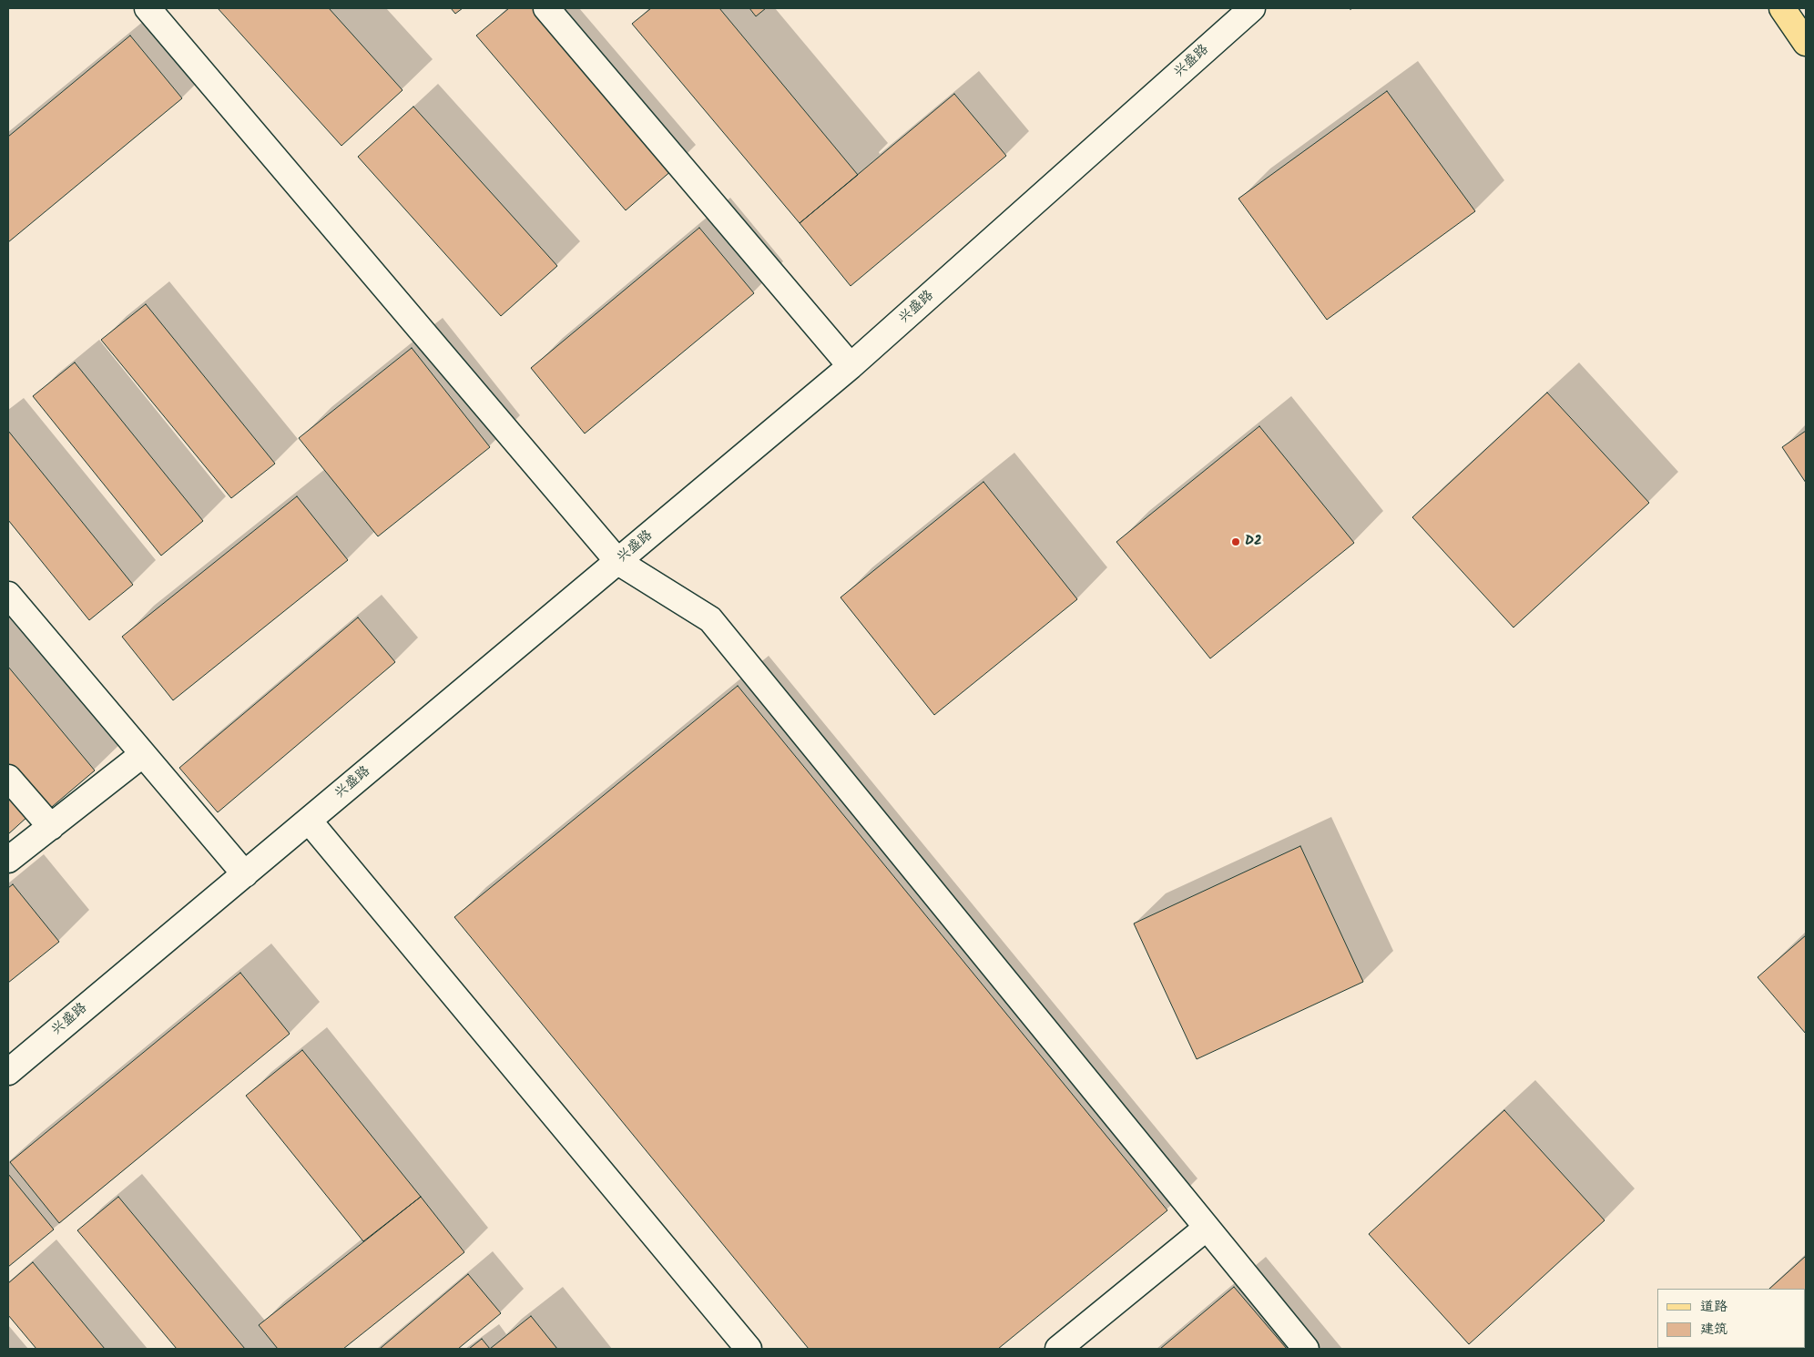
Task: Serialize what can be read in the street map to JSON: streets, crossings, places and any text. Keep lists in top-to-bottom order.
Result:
{
  "streets": {
    "street": ["兴盛路"]
  },
  "places": ["D2"],
  "legend": ["道路", "建筑"]
}
